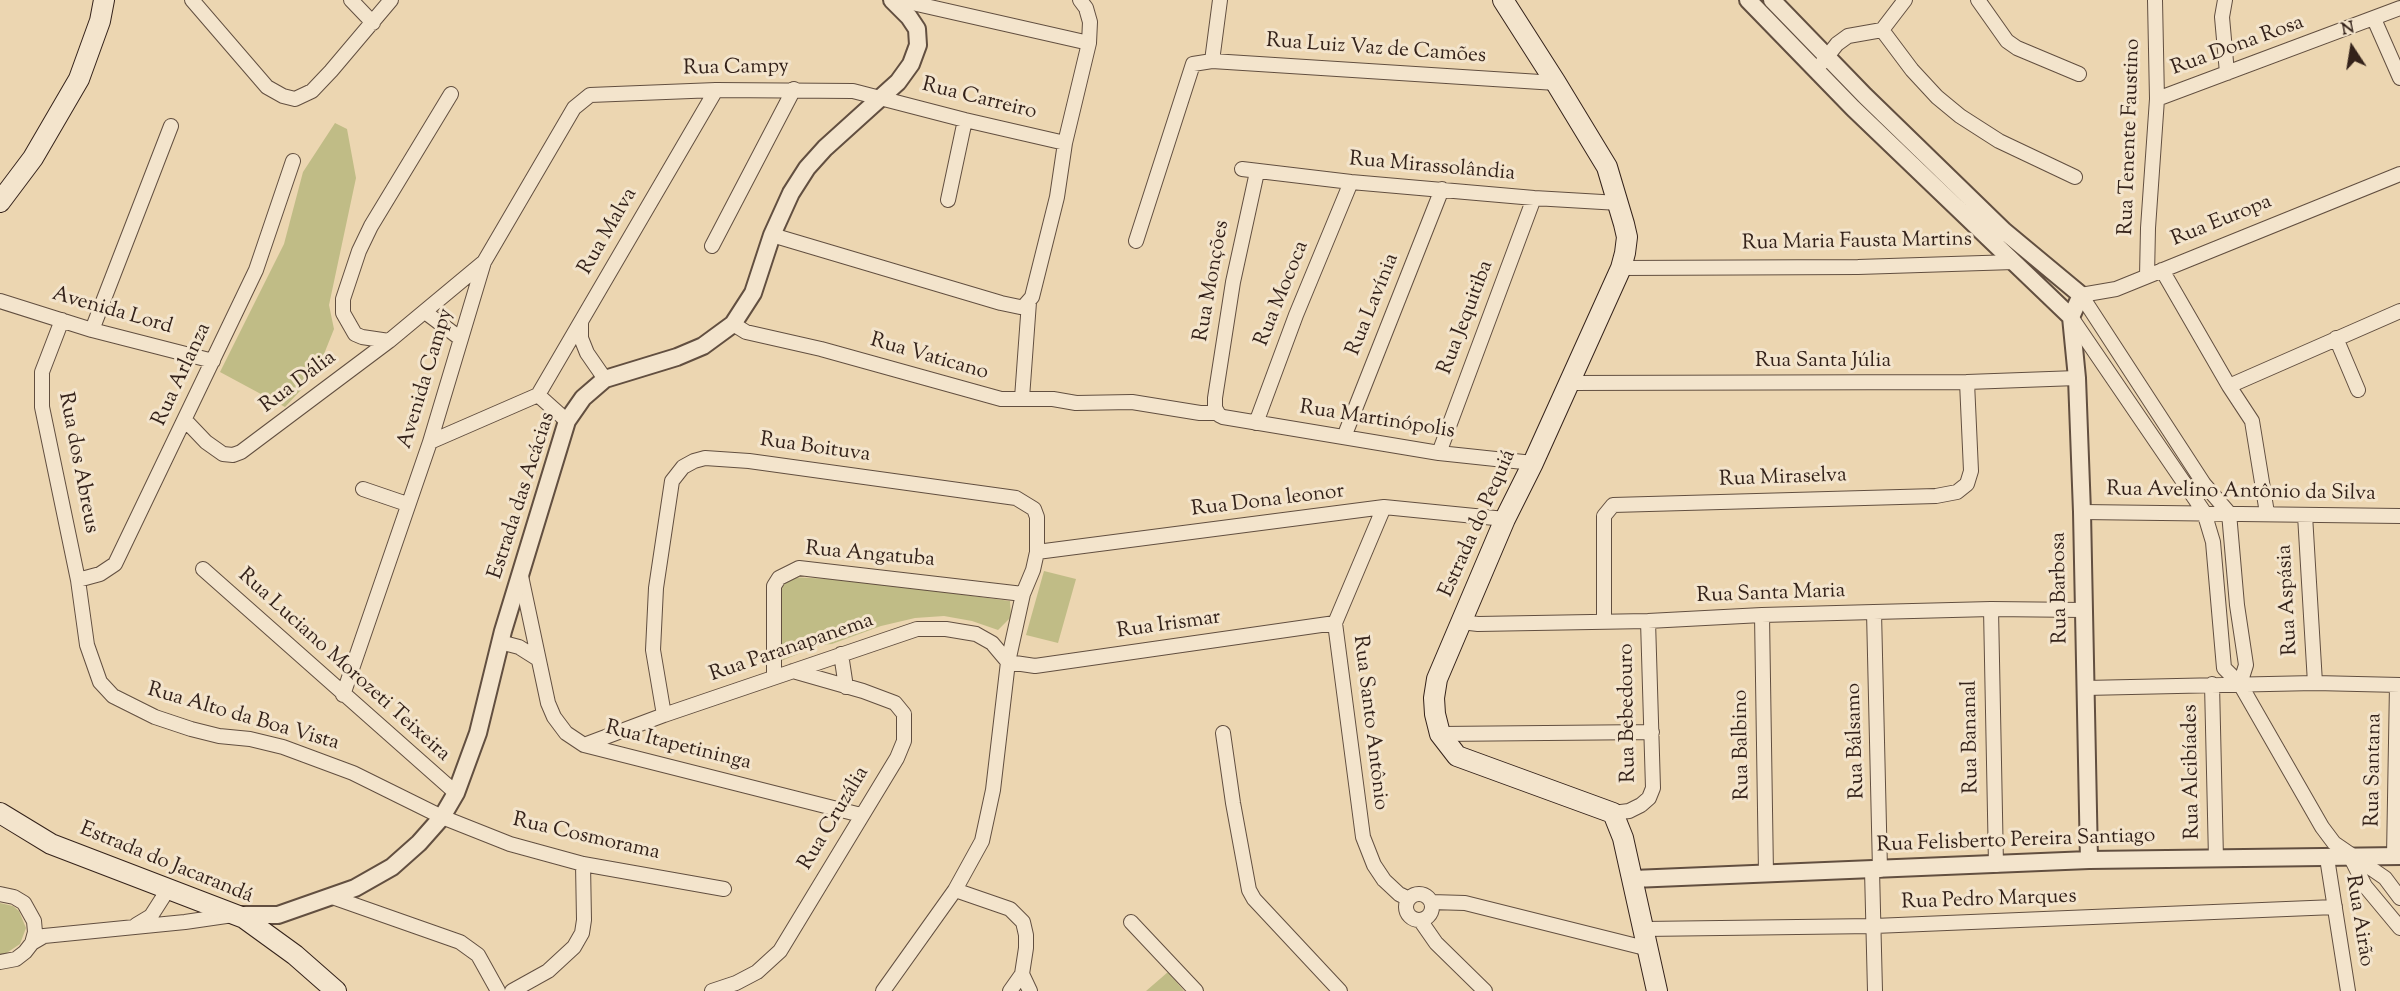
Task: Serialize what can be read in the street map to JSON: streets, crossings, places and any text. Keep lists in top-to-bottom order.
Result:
{
  "streets": {
    "main road": ["Estrada do Pequiá", "Estrada do Jacarandá"],
    "street": [
      "Rua Dona Rosa",
      "Rua Luiz Vaz de Camões",
      "Rua Campy",
      "Rua Carreiro",
      "Rua Tenente Faustino",
      "Rua Mirassolândia",
      "Rua Europa",
      "Rua Malva",
      "Rua Maria Fausta Martins",
      "Rua Monções",
      "Rua Mococa",
      "Rua Lavínia",
      "Avenida Lord",
      "Rua Jequitiba",
      "Rua Vaticano",
      "Rua Santa Júlia",
      "Rua Arlanza",
      "Avenida Campy",
      "Rua Dália",
      "Rua Martinópolis",
      "Rua Boituva",
      "Rua dos Abreus",
      "Rua Miraselva",
      "Rua Avelino Antônio da Silva",
      "Estrada das Acácias",
      "Rua Dona leonor",
      "Rua Angatuba",
      "Rua Barbosa",
      "Rua Santa Maria",
      "Rua Aspásia",
      "Rua Irismar",
      "Rua Paranapanema",
      "Rua Luciano Morozeti Teixeira",
      "Rua Bebedouro",
      "Rua Alto da Boa Vista",
      "Rua Santo Antônio",
      "Rua Bananal",
      "Rua Bálsamo",
      "Rua Balbino",
      "Rua Itapetininga",
      "Rua Santana",
      "Rua Alcibíades",
      "Rua Cruzália",
      "Rua Cosmorama",
      "Rua Felisberto Pereira Santiago",
      "Rua Pedro Marques",
      "Rua Airão"
    ]
  },
  "crossings": [
    ["Rua Dona Rosa", "Rua Tenente Faustino"],
    ["Rua Luiz Vaz de Camões", "Estrada do Pequiá"],
    ["Rua Campy", "Rua Carreiro"],
    ["Rua Campy", "Rua Malva"],
    ["Rua Campy", "Avenida Campy"],
    ["Rua Campy", "Estrada das Acácias"],
    ["Rua Carreiro", "Estrada das Acácias"],
    ["Rua Tenente Faustino", "Rua Europa"],
    ["Rua Mirassolândia", "Rua Monções"],
    ["Rua Mirassolândia", "Rua Mococa"],
    ["Rua Mirassolândia", "Rua Lavínia"],
    ["Rua Mirassolândia", "Rua Jequitiba"],
    ["Rua Mirassolândia", "Estrada do Pequiá"],
    ["Rua Maria Fausta Martins", "Estrada do Pequiá"],
    ["Rua Monções", "Rua Martinópolis"],
    ["Rua Mococa", "Rua Martinópolis"],
    ["Rua Lavínia", "Rua Martinópolis"],
    ["Avenida Lord", "Rua Arlanza"],
    ["Avenida Lord", "Rua dos Abreus"],
    ["Rua Jequitiba", "Rua Martinópolis"],
    ["Rua Vaticano", "Rua Martinópolis"],
    ["Rua Vaticano", "Estrada das Acácias"],
    ["Rua Santa Júlia", "Rua Miraselva"],
    ["Rua Santa Júlia", "Estrada do Pequiá"],
    ["Rua Santa Júlia", "Rua Barbosa"],
    ["Rua Arlanza", "Rua Dália"],
    ["Rua Arlanza", "Rua dos Abreus"],
    ["Rua Arlanza", "Rua Alto da Boa Vista"],
    ["Avenida Campy", "Rua Dália"],
    ["Avenida Campy", "Rua Luciano Morozeti Teixeira"],
    ["Rua Martinópolis", "Estrada do Pequiá"],
    ["Rua Boituva", "Rua Dona leonor"],
    ["Rua Boituva", "Rua Angatuba"],
    ["Rua Boituva", "Rua Irismar"],
    ["Rua Boituva", "Rua Paranapanema"],
    ["Rua dos Abreus", "Rua Alto da Boa Vista"],
    ["Rua Miraselva", "Rua Santa Maria"],
    ["Rua Avelino Antônio da Silva", "Rua Barbosa"],
    ["Rua Avelino Antônio da Silva", "Rua Aspásia"],
    ["Estrada das Acácias", "Rua Luciano Morozeti Teixeira"],
    ["Estrada das Acácias", "Rua Alto da Boa Vista"],
    ["Estrada das Acácias", "Rua Itapetininga"],
    ["Estrada das Acácias", "Rua Cosmorama"],
    ["Estrada das Acácias", "Estrada do Jacarandá"],
    ["Rua Dona leonor", "Estrada do Pequiá"],
    ["Rua Dona leonor", "Rua Santo Antônio"],
    ["Estrada do Pequiá", "Rua Santa Maria"],
    ["Rua Angatuba", "Rua Paranapanema"],
    ["Rua Barbosa", "Rua Santa Maria"],
    ["Rua Barbosa", "Rua Aspásia"],
    ["Rua Barbosa", "Rua Felisberto Pereira Santiago"],
    ["Rua Santa Maria", "Rua Bebedouro"],
    ["Rua Santa Maria", "Rua Bananal"],
    ["Rua Santa Maria", "Rua Bálsamo"],
    ["Rua Santa Maria", "Rua Balbino"],
    ["Rua Aspásia", "Rua Santana"],
    ["Rua Aspásia", "Rua Alcibíades"],
    ["Rua Irismar", "Rua Paranapanema"],
    ["Rua Irismar", "Rua Santo Antônio"],
    ["Rua Paranapanema", "Rua Itapetininga"],
    ["Rua Paranapanema", "Rua Cruzália"],
    ["Rua Alto da Boa Vista", "Rua Cosmorama"],
    ["Rua Bananal", "Rua Felisberto Pereira Santiago"],
    ["Rua Bálsamo", "Rua Felisberto Pereira Santiago"],
    ["Rua Bálsamo", "Rua Pedro Marques"],
    ["Rua Balbino", "Rua Felisberto Pereira Santiago"],
    ["Rua Itapetininga", "Rua Cruzália"],
    ["Rua Santana", "Rua Felisberto Pereira Santiago"],
    ["Rua Alcibíades", "Rua Felisberto Pereira Santiago"],
    ["Rua Felisberto Pereira Santiago", "Rua Airão"],
    ["Rua Pedro Marques", "Rua Airão"]
  ],
  "north": "top"
}
